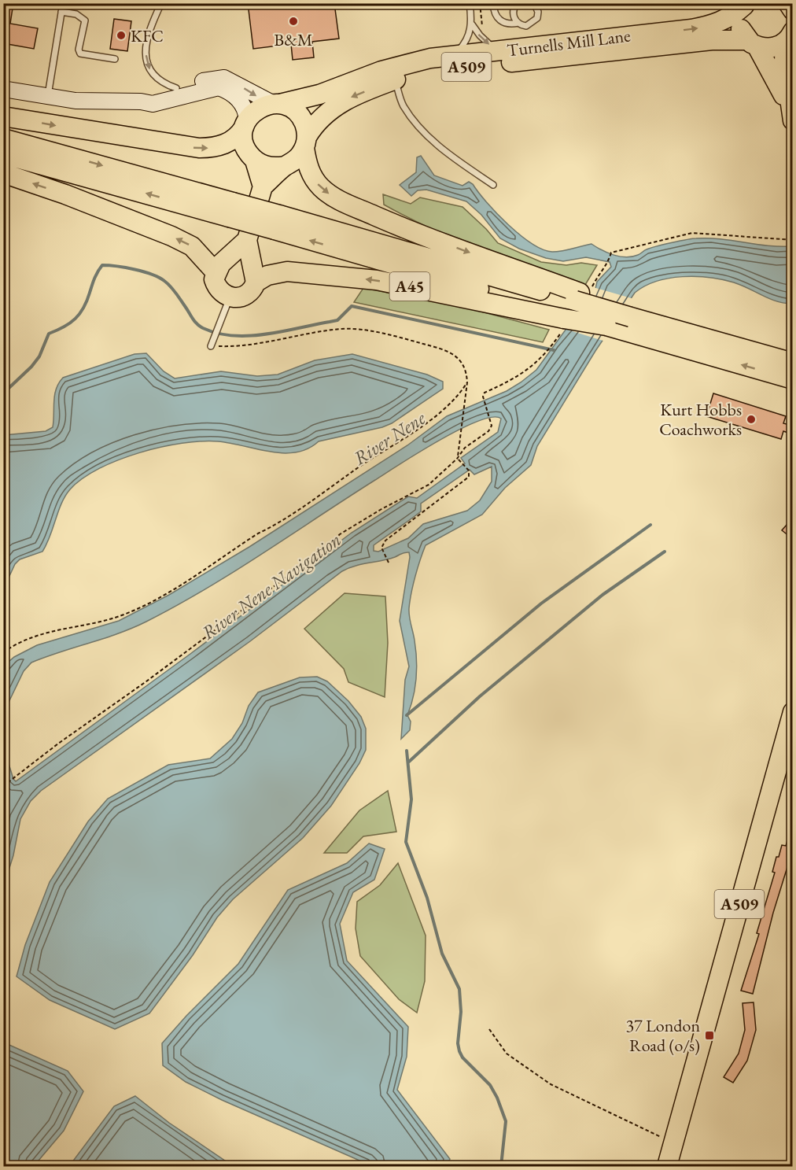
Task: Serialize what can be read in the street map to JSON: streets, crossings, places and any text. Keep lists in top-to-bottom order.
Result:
{
  "streets": {
    "highway": ["Turnells Mill Lane", "A509", "A45"]
  },
  "water": ["River Nene", "River Nene Navigation"],
  "places": {
    "other": ["B&M", "KFC", "Kurt Hobbs Coachworks"],
    "transit": ["37 London Road (o/s)"]
  }
}
